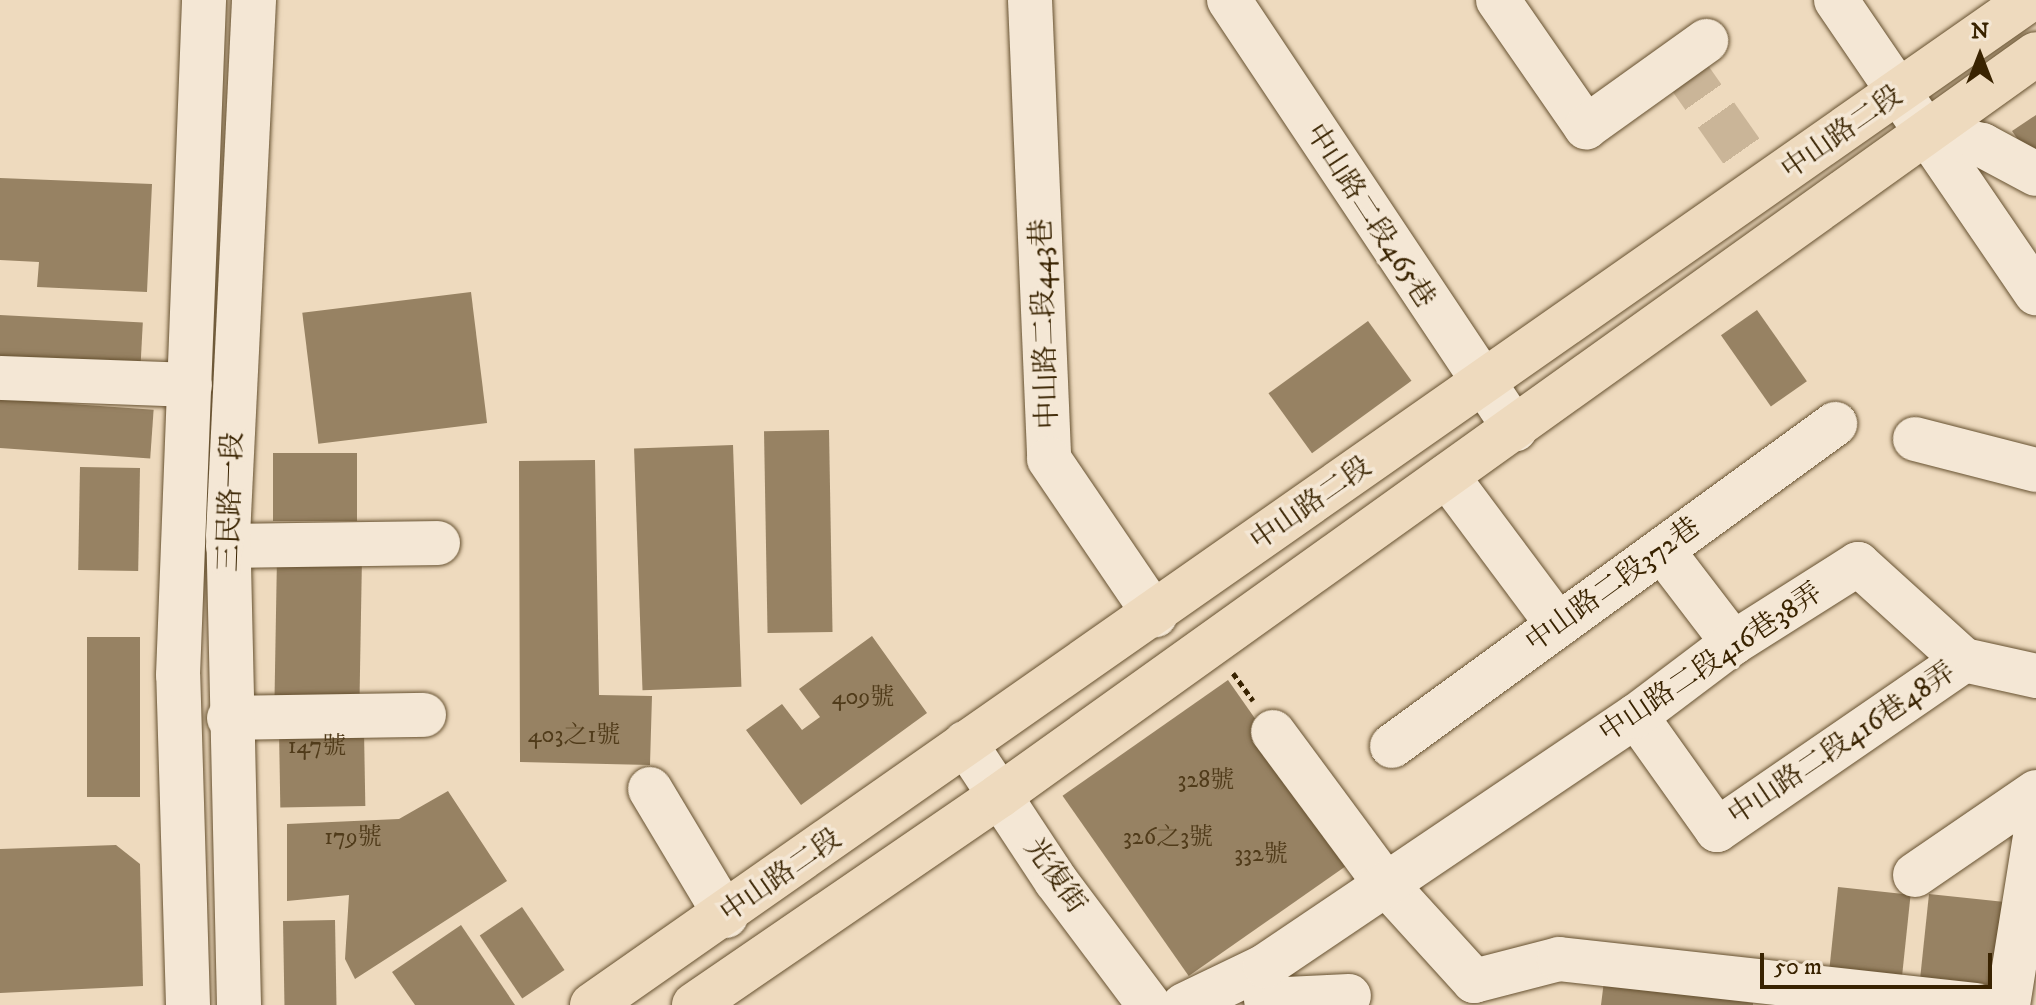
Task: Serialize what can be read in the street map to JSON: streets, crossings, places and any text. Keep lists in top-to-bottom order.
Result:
{
  "streets": {
    "main road": ["中山路二段"],
    "street": [
      "中山路二段465巷",
      "中山路二段443巷",
      "三民路一段",
      "中山路二段372巷",
      "中山路二段416巷38弄",
      "中山路二段416巷48弄",
      "光復街"
    ]
  },
  "crossings": [
    ["中山路二段", "中山路二段465巷"],
    ["中山路二段", "中山路二段443巷"],
    ["中山路二段", "光復街"],
    ["中山路二段416巷38弄", "中山路二段416巷48弄"]
  ],
  "house_numbers": [
    "409號",
    "403之1號",
    "147號",
    "328號",
    "179號",
    "326之3號",
    "332號"
  ],
  "scale_bar": "50 m",
  "north": "top"
}
